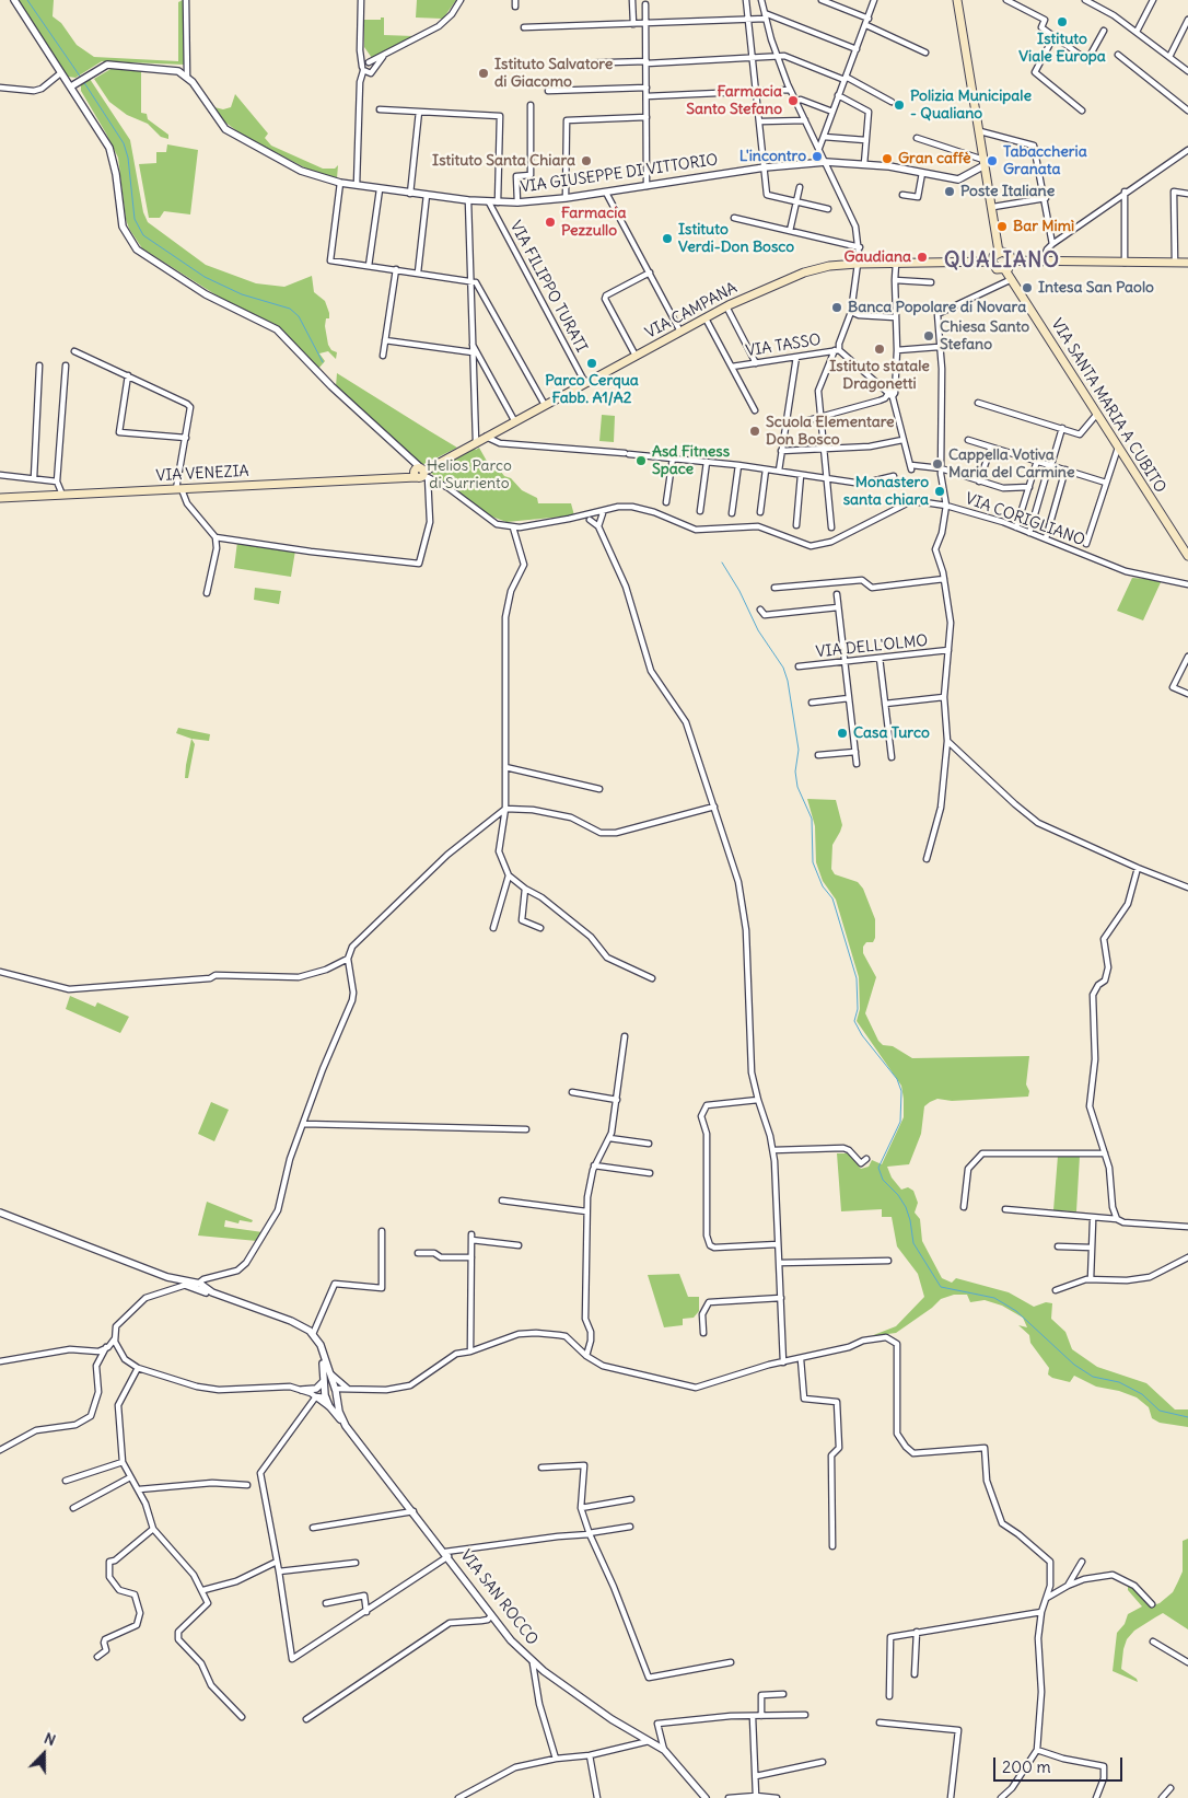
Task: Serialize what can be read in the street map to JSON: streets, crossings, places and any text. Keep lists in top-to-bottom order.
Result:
{
  "streets": {
    "main road": ["VIA CAMPANA", "VIA SANTA MARIA A CUBITO", "VIA VENEZIA"],
    "street": [
      "VIA GIUSEPPE DI VITTORIO",
      "VIA FILIPPO TURATI",
      "VIA TASSO",
      "VIA CORIGLIANO",
      "VIA DELL'OLMO",
      "VIA SAN ROCCO"
    ]
  },
  "crossings": [
    ["VIA GIUSEPPE DI VITTORIO", "VIA FILIPPO TURATI"],
    ["VIA FILIPPO TURATI", "VIA CAMPANA"],
    ["VIA CAMPANA", "VIA SANTA MARIA A CUBITO"],
    ["VIA CAMPANA", "VIA VENEZIA"]
  ],
  "districts": ["QUALIANO"],
  "parks": ["Helios Parco di Surriento"],
  "places": [
    "Istituto Viale Europa",
    "Istituto Salvatore di Giacomo",
    "Farmacia Santo Stefano",
    "Polizia Municipale - Qualiano",
    "L'incontro",
    "Gran caffè",
    "Istituto Santa Chiara",
    "Tabaccheria Granata",
    "Poste Italiane",
    "Farmacia Pezzullo",
    "Bar Mimì",
    "Istituto Verdi-Don Bosco",
    "Gaudiana",
    "Intesa San Paolo",
    "Banca Popolare di Novara",
    "Chiesa Santo Stefano",
    "Istituto statale Dragonetti",
    "Parco Cerqua Fabb. A1/A2",
    "Scuola Elementare Don Bosco",
    "Asd Fitness Space",
    "Cappella Votiva Maria del Carmine",
    "Monastero santa chiara",
    "Casa Turco"
  ],
  "scale_bar": "200 m",
  "north": "top"
}
